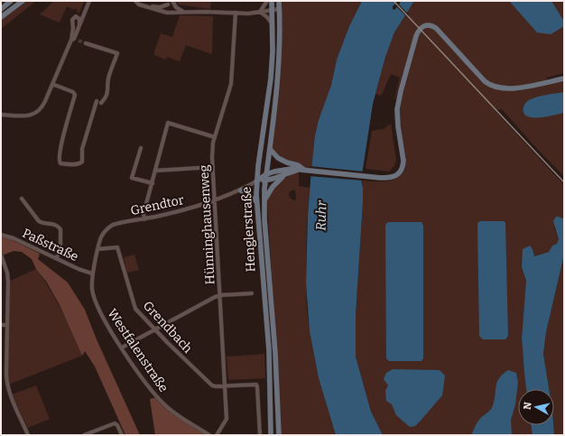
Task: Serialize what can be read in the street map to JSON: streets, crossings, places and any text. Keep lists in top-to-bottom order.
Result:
{
  "streets": {
    "main road": ["Henglerstraße"],
    "street": [
      "Grendtor",
      "Hünninghausenweg",
      "Paßstraße",
      "Grendbach",
      "Westfalenstraße"
    ]
  },
  "crossings": [
    ["Grendtor", "Hünninghausenweg"],
    ["Grendtor", "Henglerstraße"],
    ["Grendtor", "Paßstraße"],
    ["Grendtor", "Grendbach"],
    ["Grendtor", "Westfalenstraße"],
    ["Hünninghausenweg", "Grendbach"],
    ["Paßstraße", "Westfalenstraße"]
  ],
  "water": ["Ruhr"],
  "north": "left"
}
